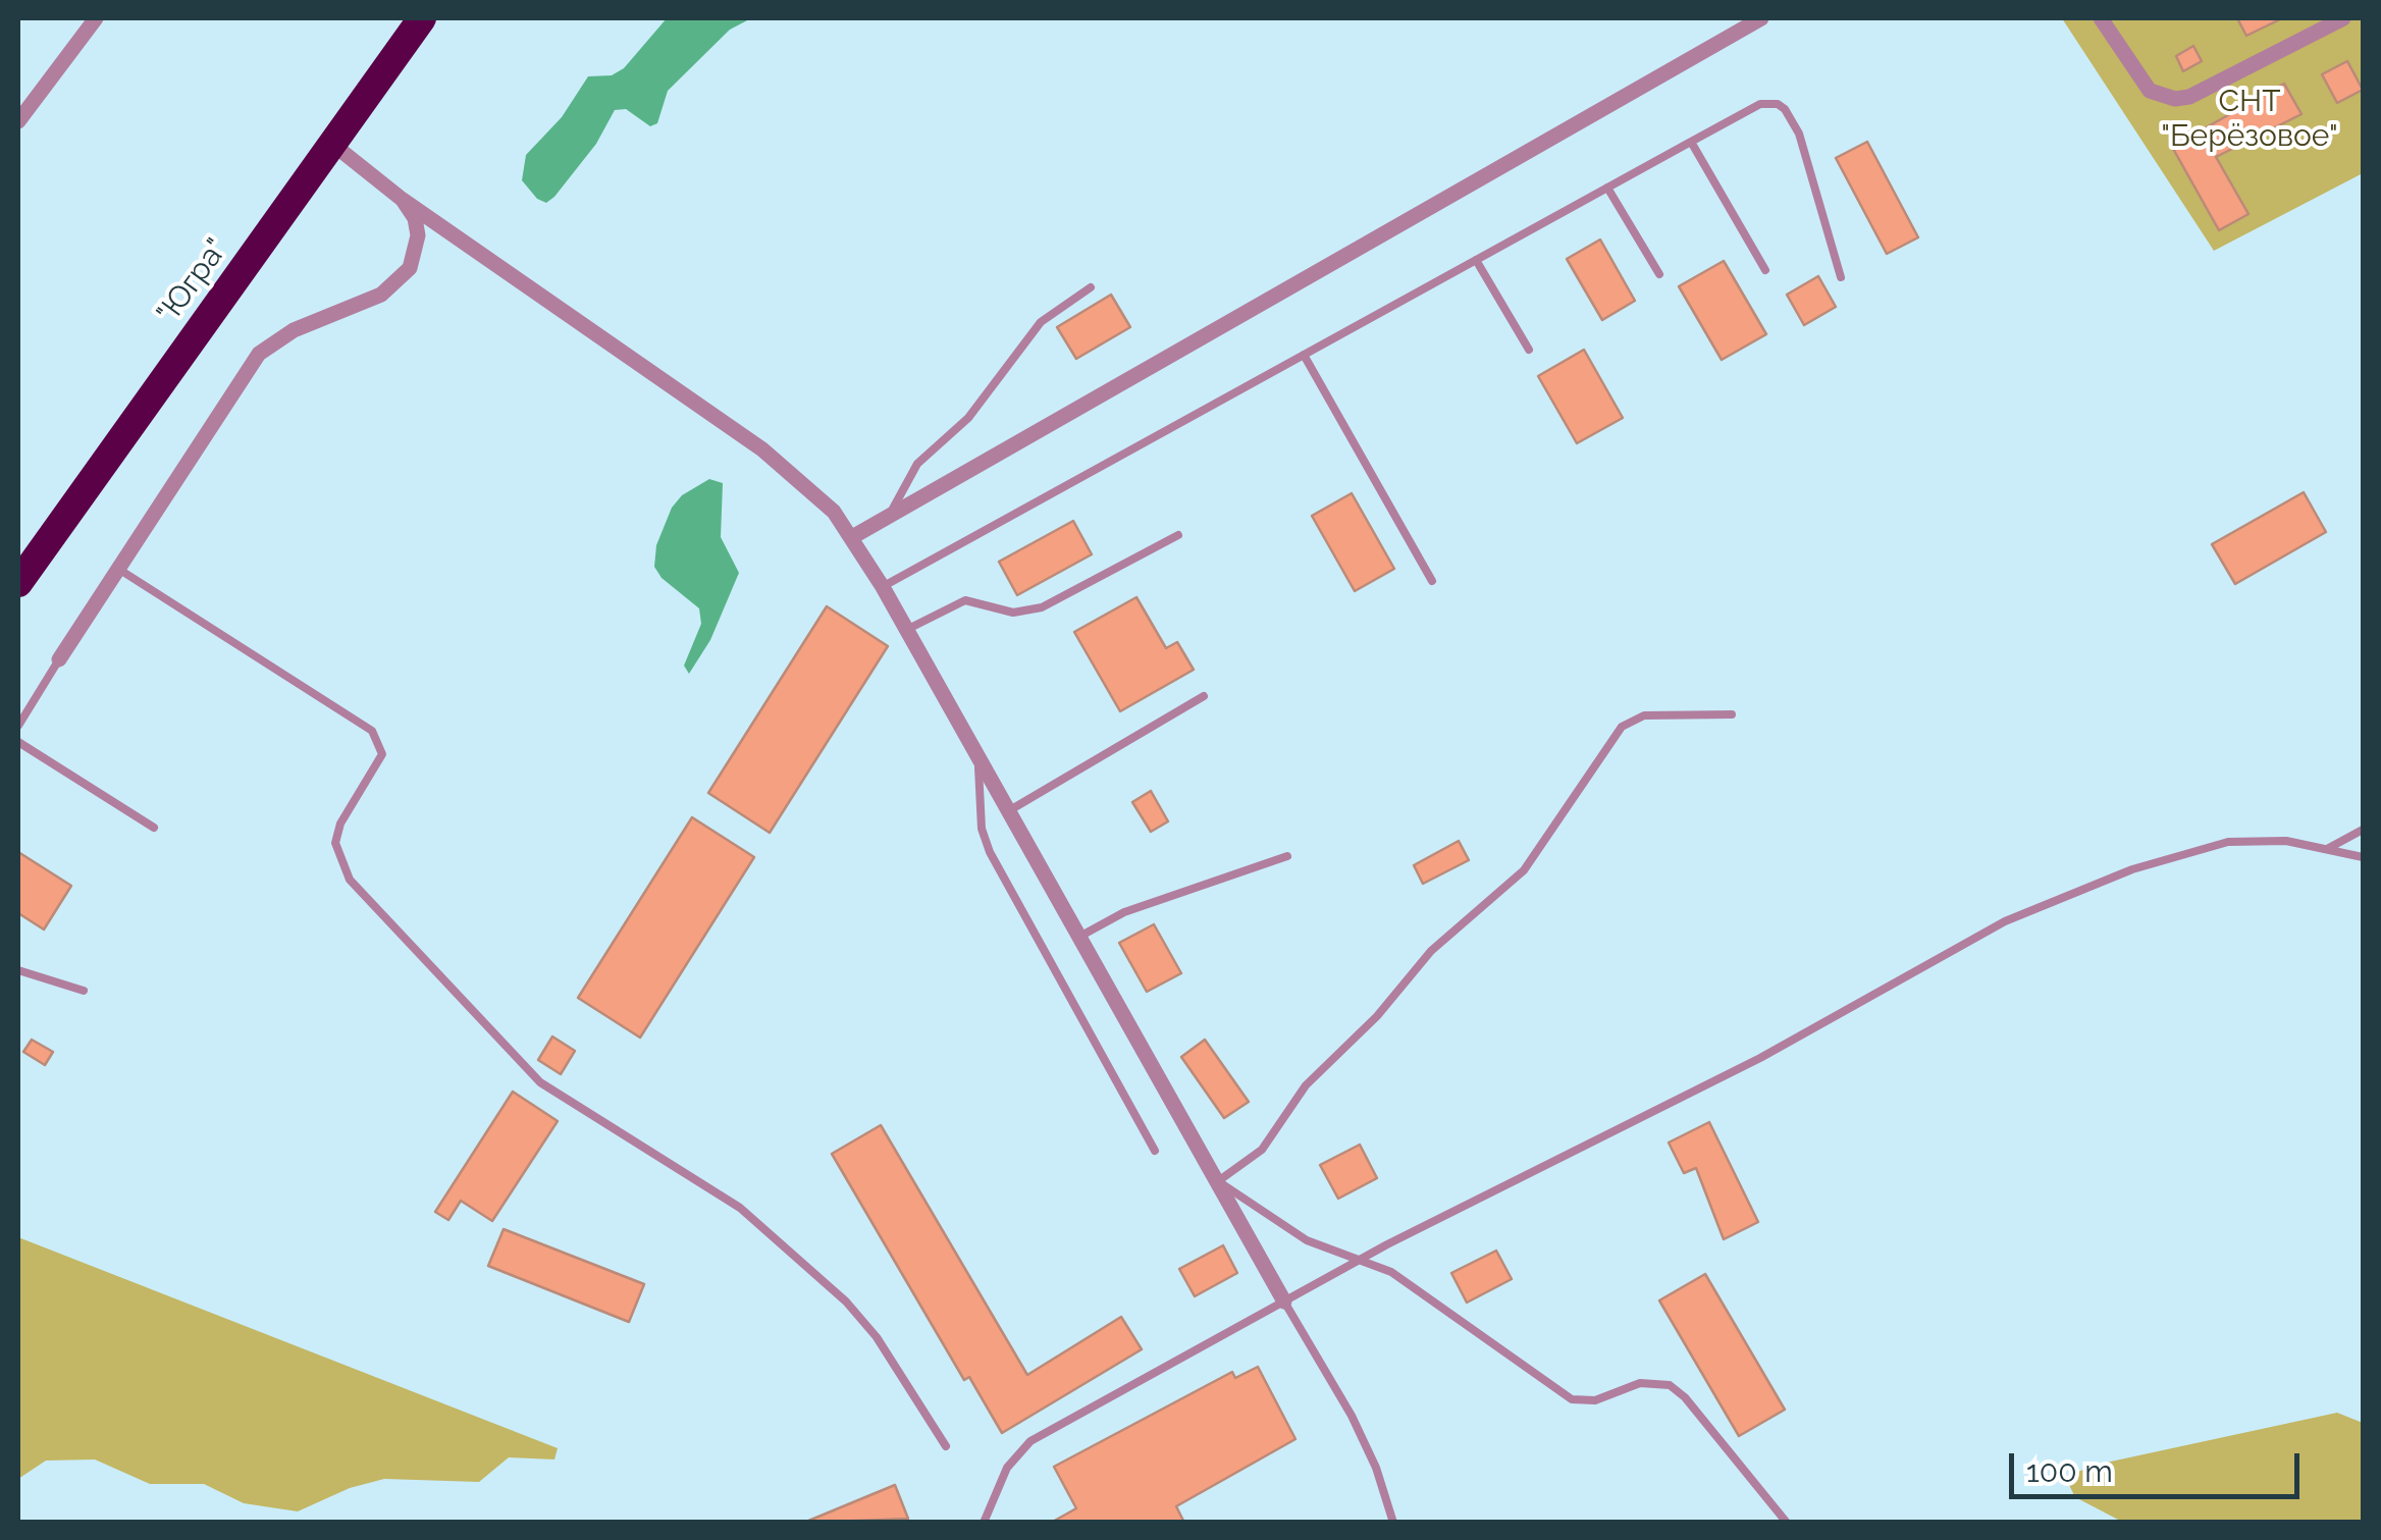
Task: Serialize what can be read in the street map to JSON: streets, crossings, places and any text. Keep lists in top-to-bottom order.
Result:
{
  "streets": {
    "highway": ["\"Югра\""]
  },
  "parks": ["СНТ \"Берёзовое\""],
  "scale_bar": "100 m"
}
